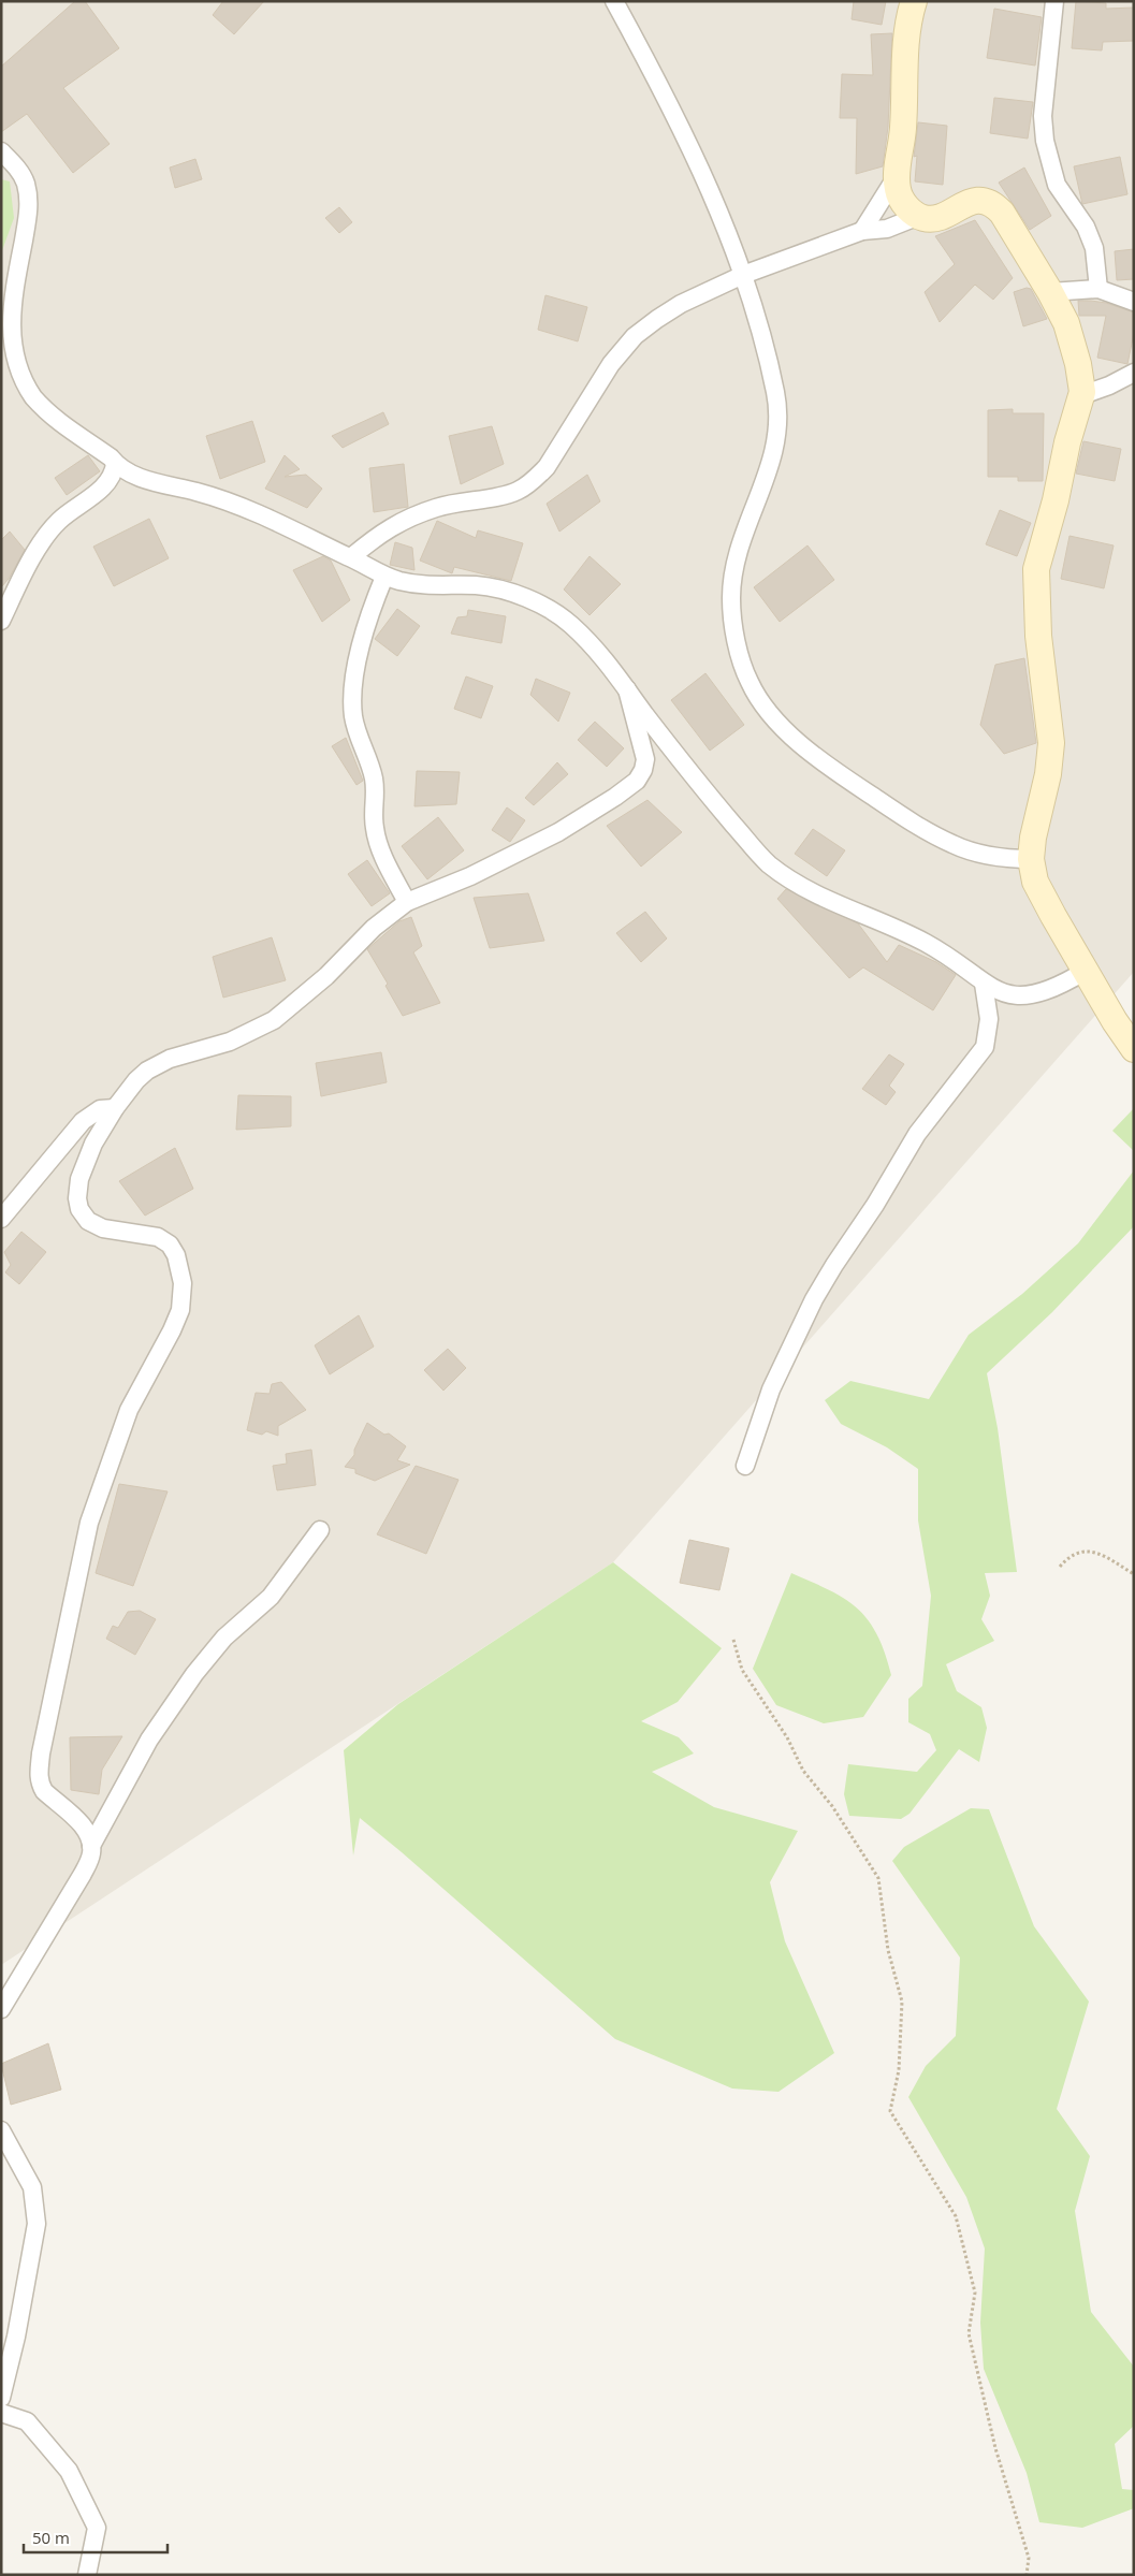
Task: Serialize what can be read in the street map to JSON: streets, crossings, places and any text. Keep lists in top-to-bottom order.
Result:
{
  "scale_bar": "50 m"
}
